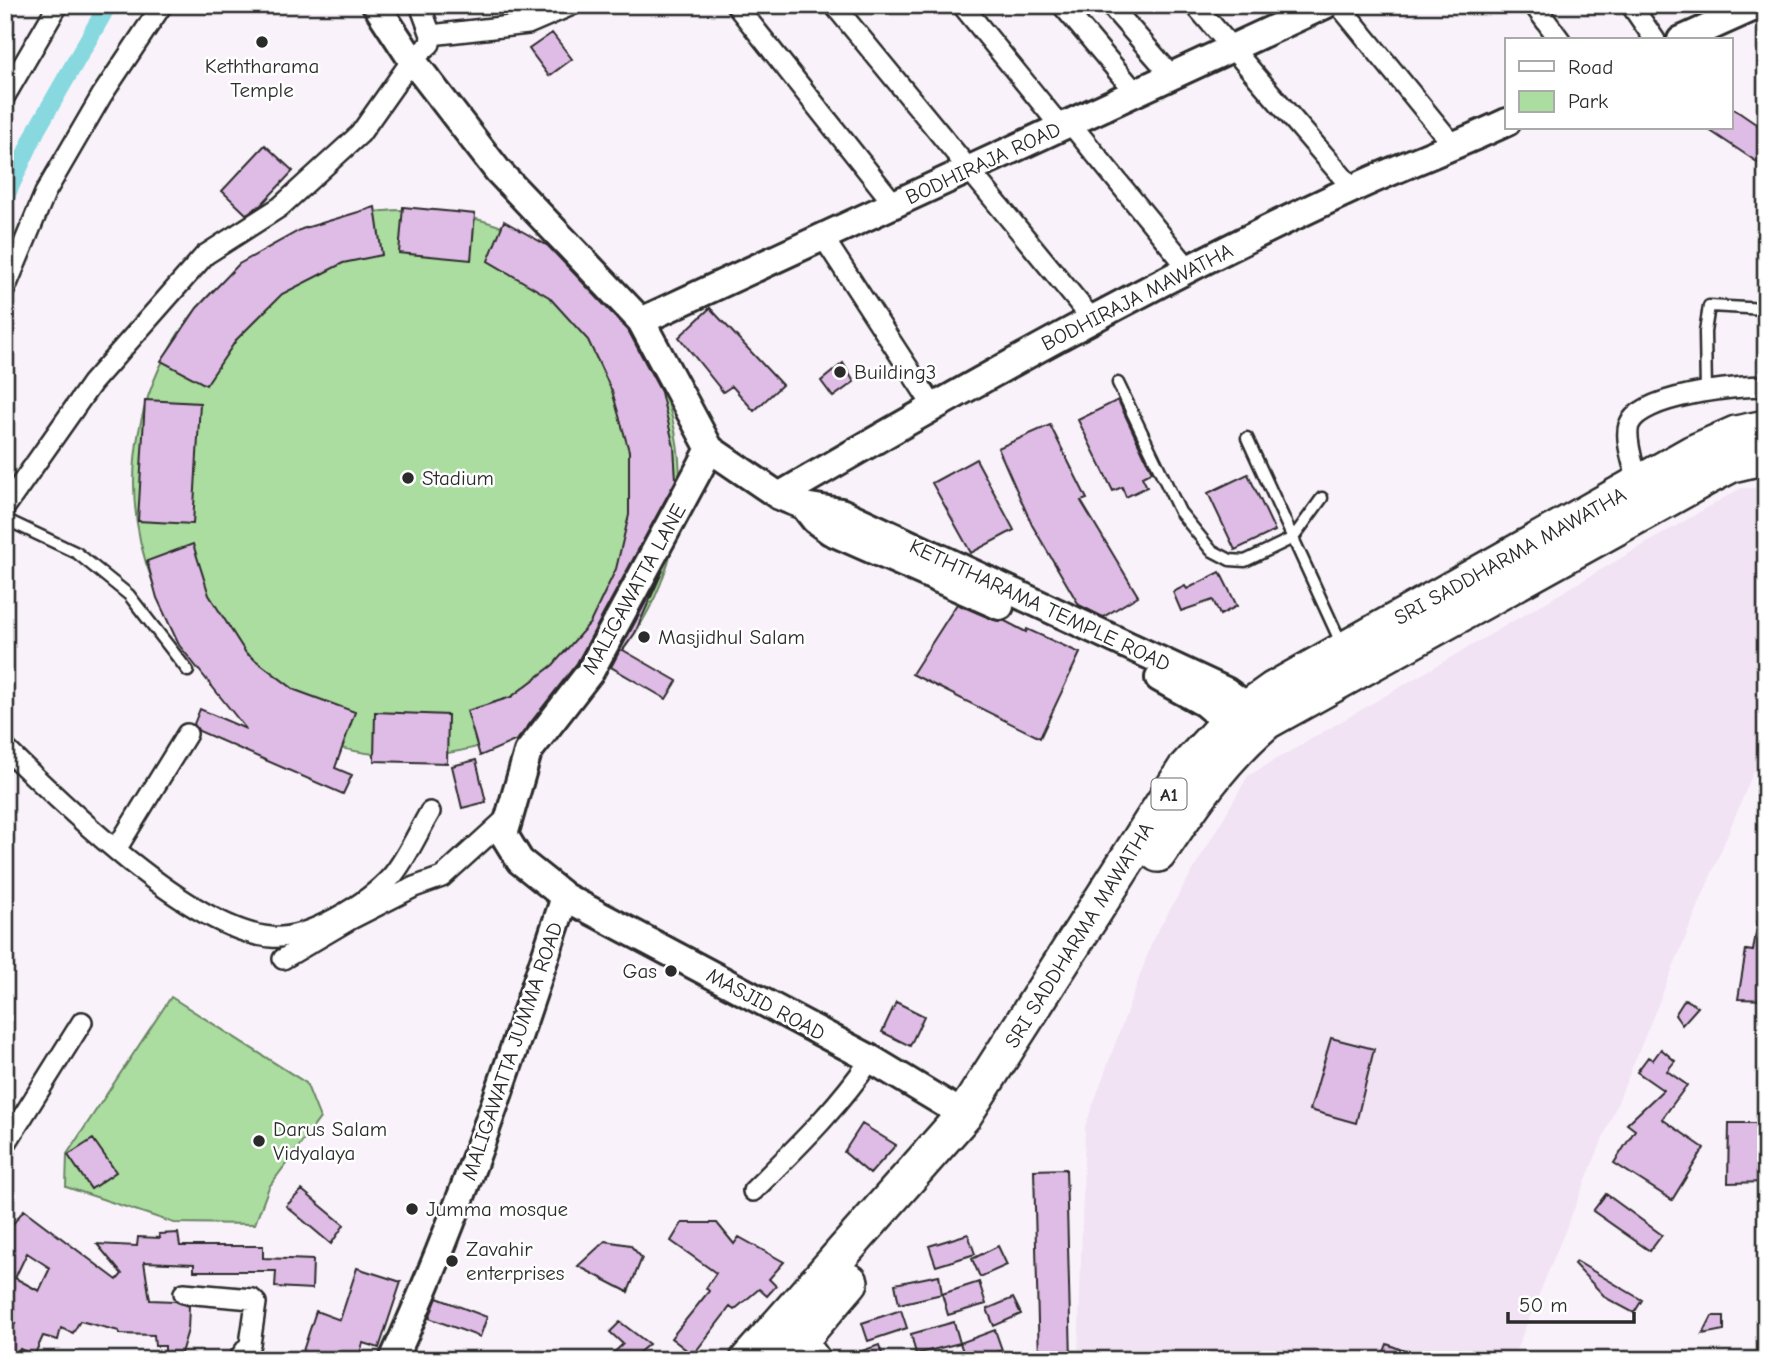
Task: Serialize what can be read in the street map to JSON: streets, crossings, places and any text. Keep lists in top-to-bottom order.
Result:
{
  "streets": {
    "highway": ["SRI SADDHARMA MAWATHA", "A1"],
    "street": [
      "BODHIRAJA ROAD",
      "BODHIRAJA MAWATHA",
      "MALIGAWATTA LANE",
      "KETHTHARAMA TEMPLE ROAD",
      "MASJID ROAD",
      "MALIGAWATTA JUMMA ROAD"
    ]
  },
  "crossings": [
    ["BODHIRAJA ROAD", "KETHTHARAMA TEMPLE ROAD"],
    ["BODHIRAJA MAWATHA", "KETHTHARAMA TEMPLE ROAD"],
    ["SRI SADDHARMA MAWATHA", "KETHTHARAMA TEMPLE ROAD"],
    ["SRI SADDHARMA MAWATHA", "MASJID ROAD"],
    ["MALIGAWATTA LANE", "KETHTHARAMA TEMPLE ROAD"],
    ["MALIGAWATTA LANE", "MASJID ROAD"],
    ["MALIGAWATTA LANE", "MALIGAWATTA JUMMA ROAD"],
    ["MASJID ROAD", "MALIGAWATTA JUMMA ROAD"]
  ],
  "places": [
    "Keththarama Temple",
    "Building3",
    "Stadium",
    "Masjidhul Salam",
    "Gas",
    "Darus Salam Vidyalaya",
    "Jumma mosque",
    "Zavahir enterprises"
  ],
  "legend": ["Road", "Park"],
  "scale_bar": "50 m"
}
